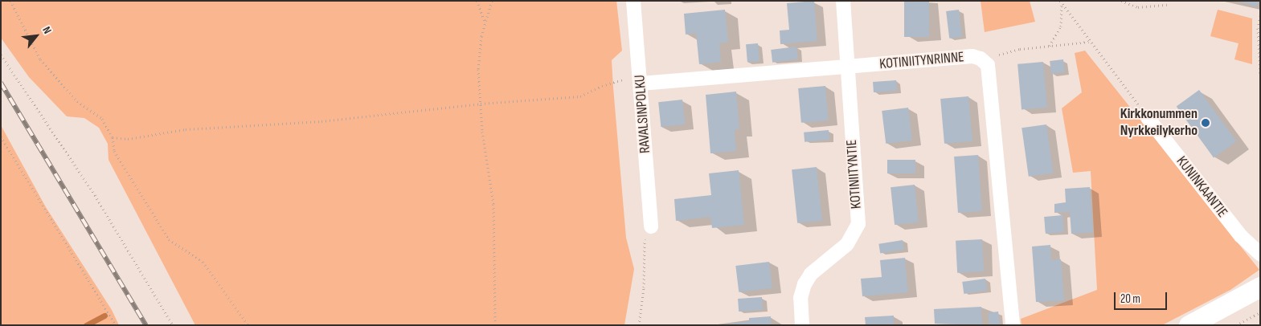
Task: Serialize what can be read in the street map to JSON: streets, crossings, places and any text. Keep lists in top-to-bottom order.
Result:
{
  "streets": {
    "street": [
      "KOTINIITYNRINNE",
      "RAVALSINPOLKU",
      "KOTINIITYNTIE",
      "KUNINKAANTIE"
    ]
  },
  "crossings": [
    ["KOTINIITYNRINNE", "RAVALSINPOLKU"],
    ["KOTINIITYNRINNE", "KOTINIITYNTIE"]
  ],
  "places": ["Kirkkonummen Nyrkkeilykerho"],
  "scale_bar": "20 m",
  "north": "top right"
}
